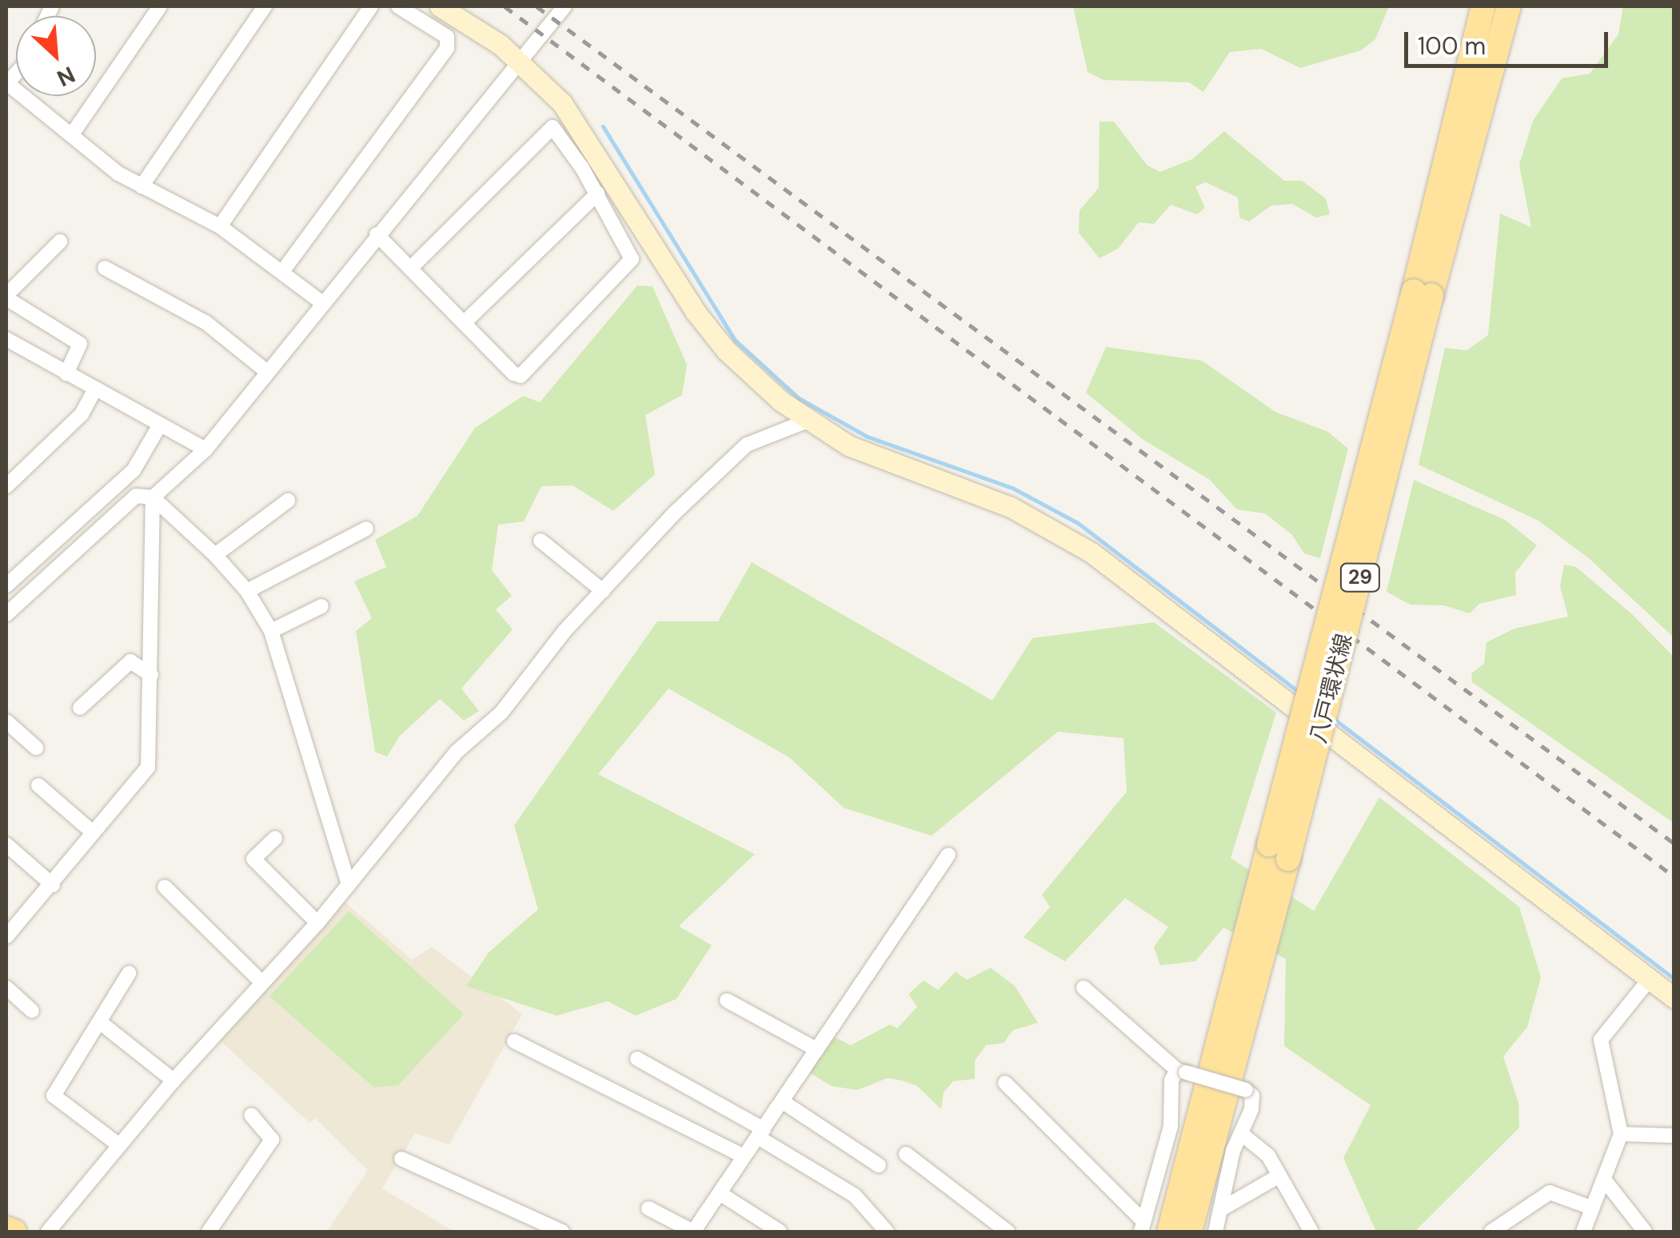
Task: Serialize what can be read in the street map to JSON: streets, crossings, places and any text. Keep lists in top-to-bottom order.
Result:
{
  "streets": {
    "main road": ["29", "八戸環状線"]
  },
  "crossings": [
    ["29", "八戸環状線"]
  ],
  "scale_bar": "100 m",
  "north": "bottom right"
}
